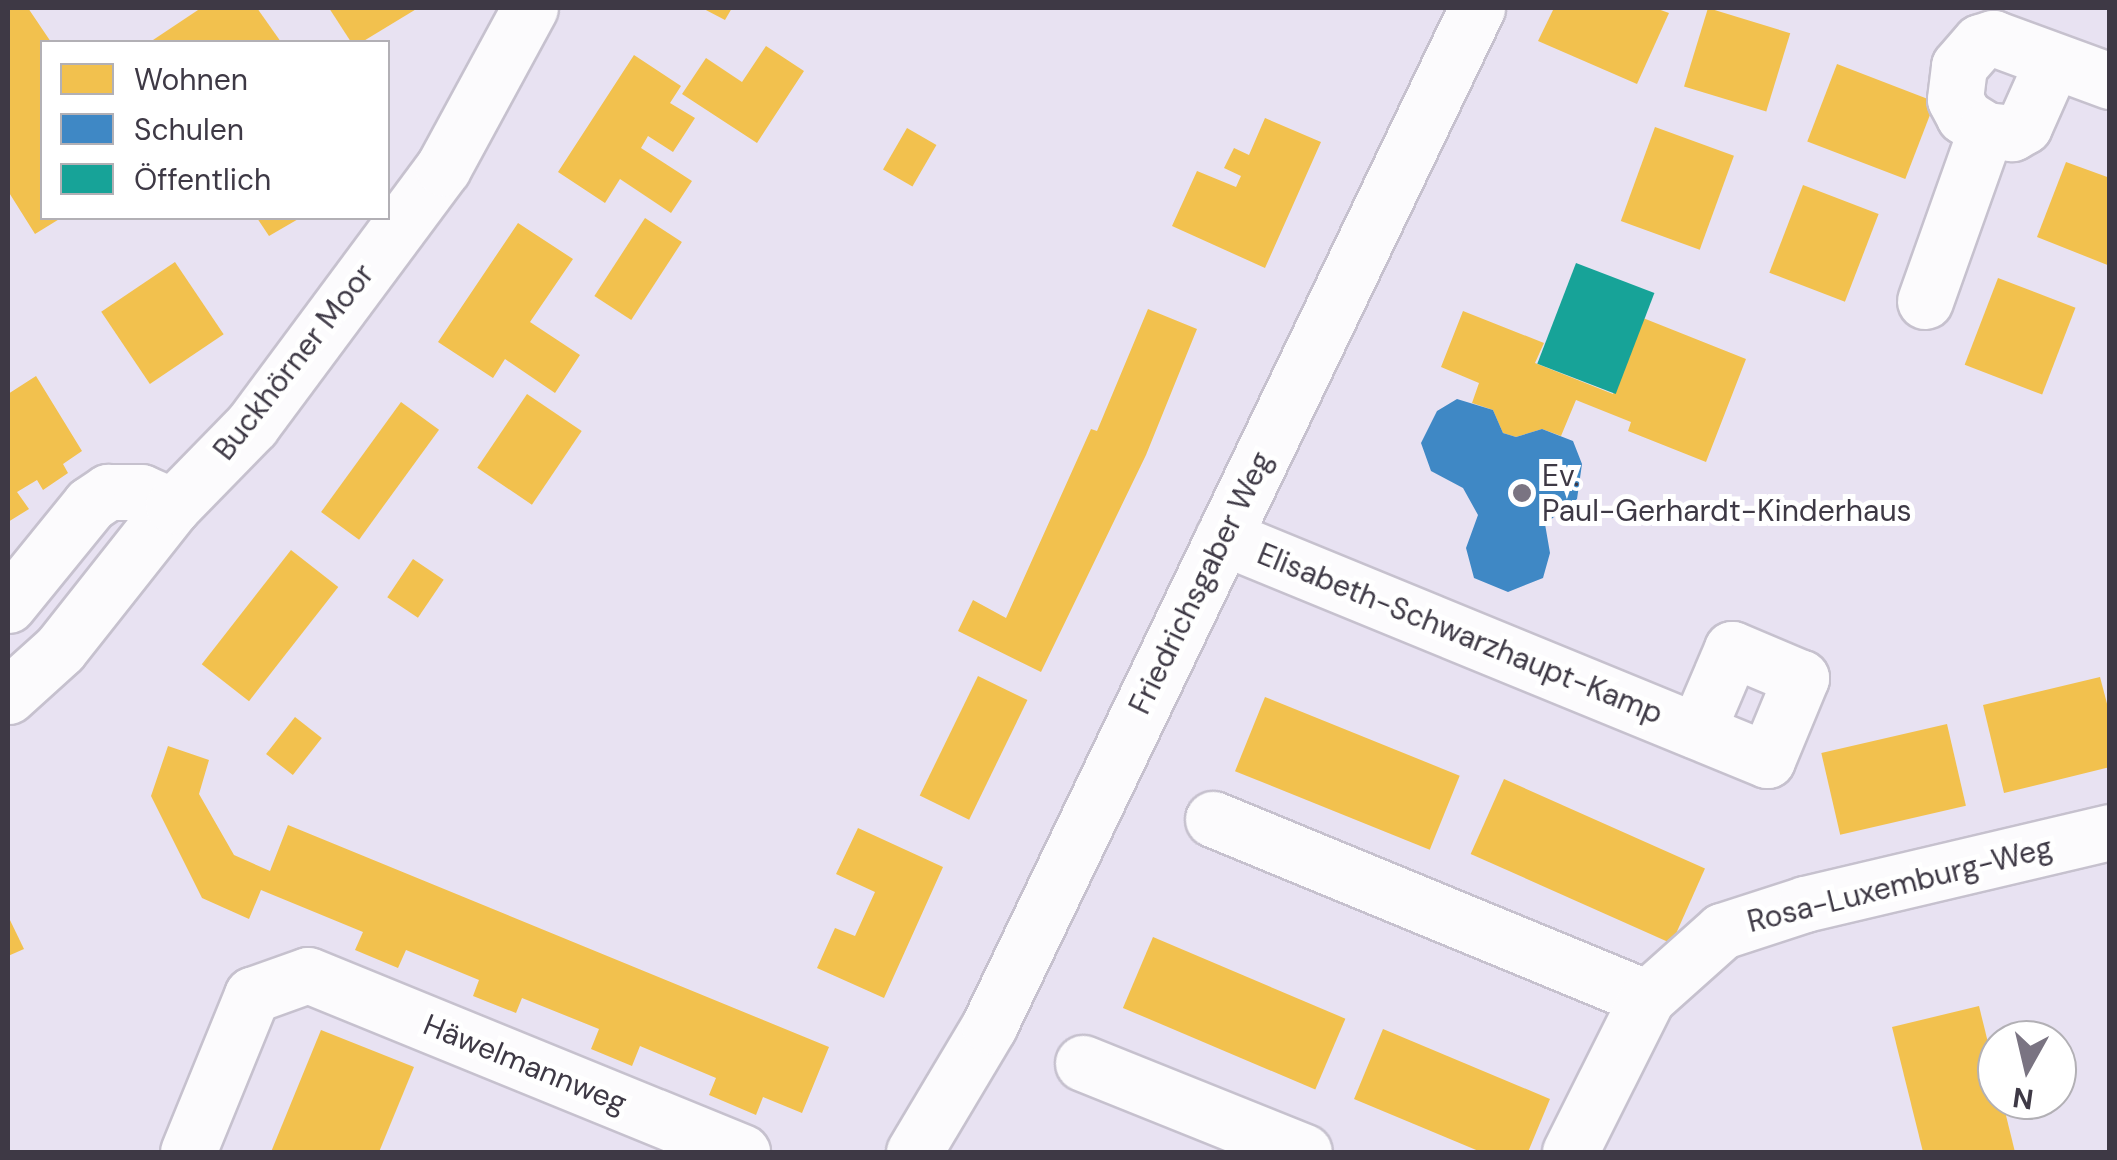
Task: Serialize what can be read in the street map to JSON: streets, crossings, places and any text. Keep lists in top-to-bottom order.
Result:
{
  "streets": {
    "street": [
      "Buckhörner Moor",
      "Friedrichsgaber Weg",
      "Elisabeth-Schwarzhaupt-Kamp",
      "Rosa-Luxemburg-Weg",
      "Häwelmannweg"
    ]
  },
  "crossings": [
    ["Friedrichsgaber Weg", "Elisabeth-Schwarzhaupt-Kamp"]
  ],
  "places": ["Ev. Paul-Gerhardt-Kinderhaus"],
  "legend": ["Wohnen", "Schulen", "Öffentlich"],
  "north": "bottom"
}
